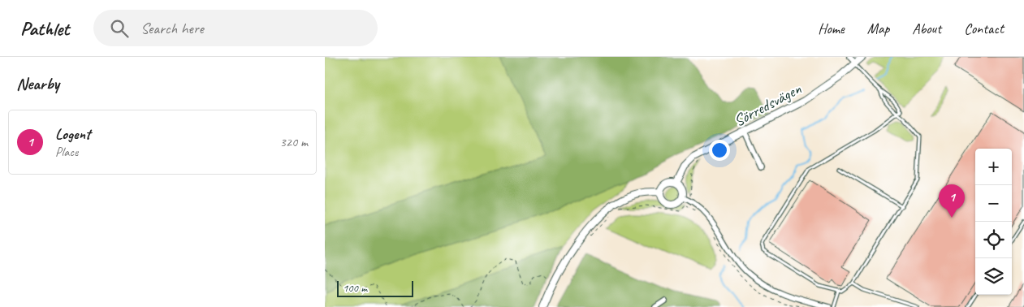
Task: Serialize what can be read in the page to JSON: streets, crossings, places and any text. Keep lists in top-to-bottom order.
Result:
{
  "streets": {
    "street": ["Sörredsvägen"]
  },
  "scale_bar": "100 m",
  "page": {
    "header": "Pathlet",
    "search": "Search here",
    "nav": [
      "Home",
      "Map",
      "About",
      "Contact"
    ],
    "heading": "Nearby",
    "list": [
      {
        "mark": "1",
        "name": "Logent",
        "note": "Place",
        "value": "320 m"
      }
    ],
    "map_buttons": ["+", "−"],
    "pins": "1",
    "scale": "100 m"
  }
}
